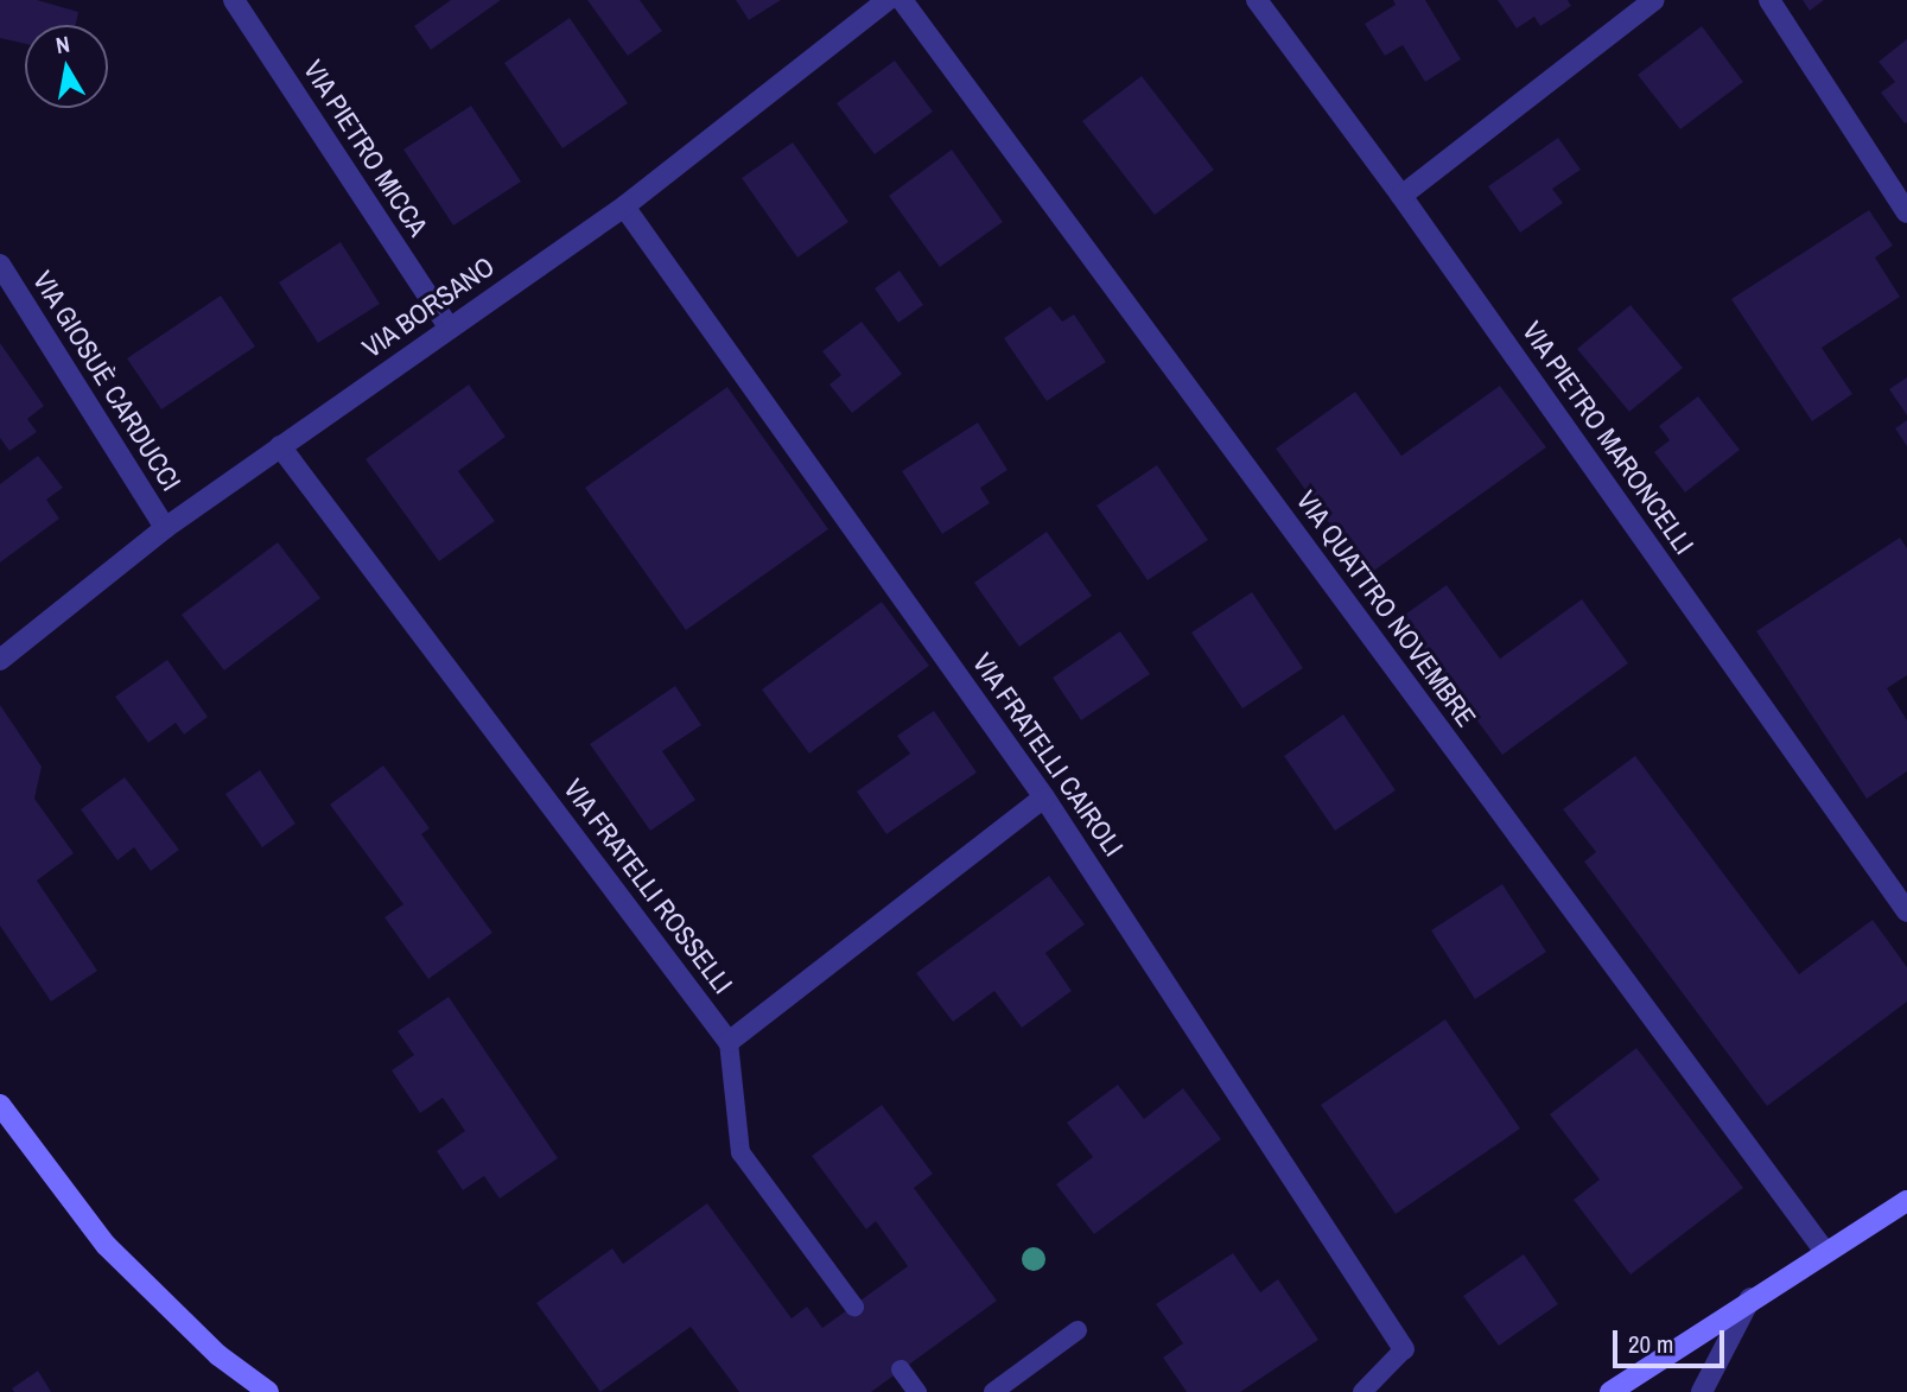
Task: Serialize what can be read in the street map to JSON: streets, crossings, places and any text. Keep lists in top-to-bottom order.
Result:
{
  "streets": {
    "street": [
      "VIA PIETRO MICCA",
      "VIA BORSANO",
      "VIA GIOSUÈ CARDUCCI",
      "VIA PIETRO MARONCELLI",
      "VIA QUATTRO NOVEMBRE",
      "VIA FRATELLI CAIROLI",
      "VIA FRATELLI ROSSELLI"
    ]
  },
  "crossings": [
    ["VIA PIETRO MICCA", "VIA BORSANO"],
    ["VIA BORSANO", "VIA GIOSUÈ CARDUCCI"],
    ["VIA BORSANO", "VIA FRATELLI CAIROLI"],
    ["VIA BORSANO", "VIA FRATELLI ROSSELLI"]
  ],
  "scale_bar": "20 m",
  "north": "top"
}
